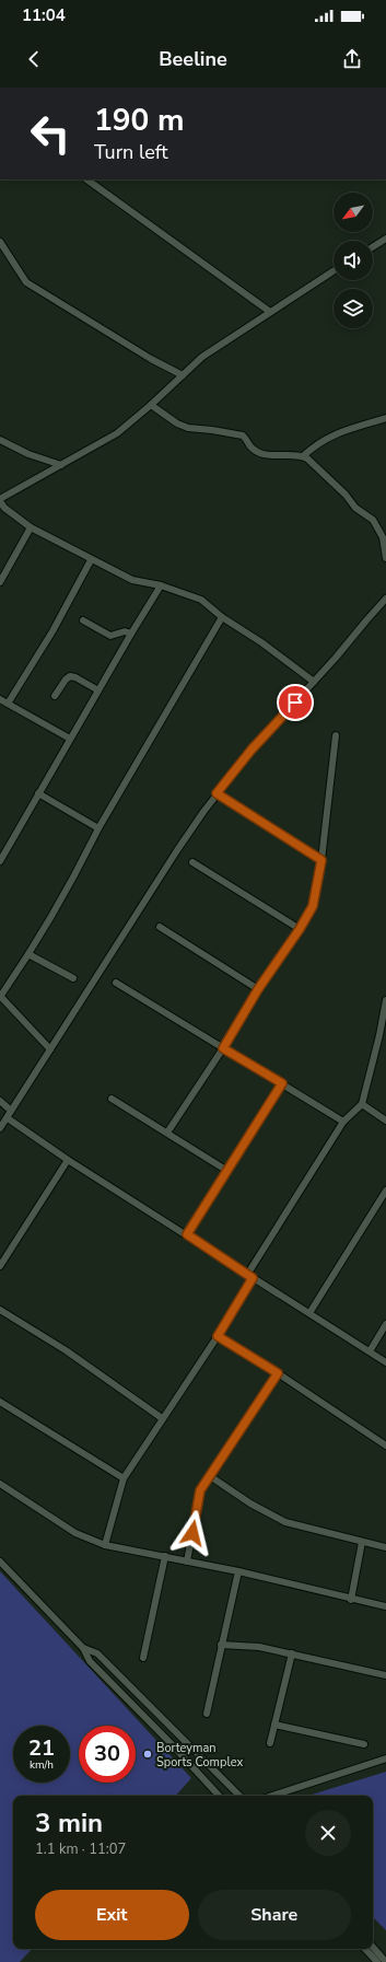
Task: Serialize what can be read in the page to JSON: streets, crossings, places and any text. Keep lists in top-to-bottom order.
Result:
{
  "places": ["Borteyman Sports Complex"],
  "north": "bottom left",
  "page": {
    "status": "11:04",
    "header": "Beeline",
    "turn": ["190 m", "Turn left"],
    "speed": "21 km/h",
    "limit": "30",
    "heading": ["3 min", "1.1 km · 11:07"],
    "buttons": ["Exit", "Share"]
  }
}
